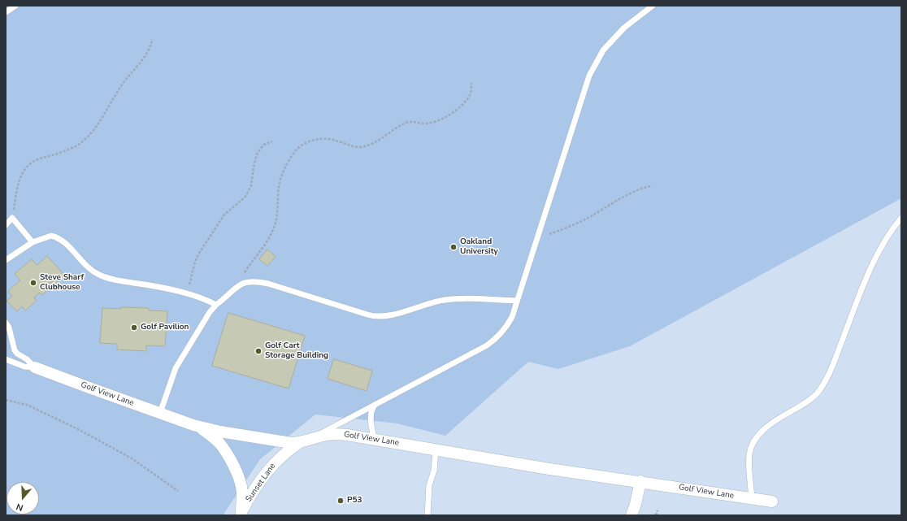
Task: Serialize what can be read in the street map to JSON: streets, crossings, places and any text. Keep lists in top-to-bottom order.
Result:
{
  "streets": {
    "street": ["Golf View Lane", "Sunset Lane"]
  },
  "crossings": [
    ["Golf View Lane", "Sunset Lane"]
  ],
  "places": [
    "Oakland University",
    "Steve Sharf Clubhouse",
    "Golf Pavilion",
    "Golf Cart Storage Building",
    "P53"
  ],
  "north": "bottom"
}
